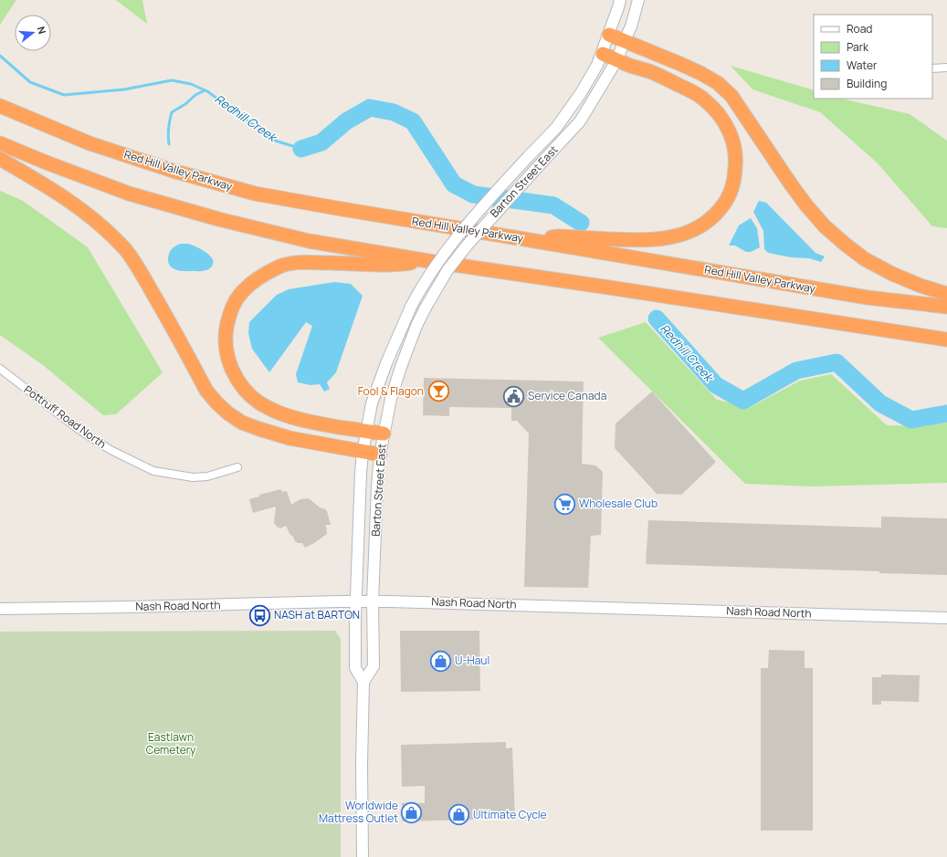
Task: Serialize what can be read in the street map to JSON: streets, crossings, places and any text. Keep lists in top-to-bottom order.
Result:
{
  "streets": {
    "highway": ["Red Hill Valley Parkway"],
    "main road": ["Barton Street East", "Nash Road North"],
    "street": ["Pottruff Road North"]
  },
  "crossings": [
    ["Barton Street East", "Nash Road North"]
  ],
  "water": ["Redhill Creek"],
  "parks": ["Eastlawn Cemetery"],
  "places": {
    "bar": ["Fool & Flagon"],
    "public building": ["Service Canada"],
    "supermarket": ["Wholesale Club"],
    "bus stop": ["NASH at BARTON"],
    "shop": ["U-Haul", "Worldwide Mattress Outlet", "Ultimate Cycle"]
  },
  "legend": [
    "Road",
    "Park",
    "Water",
    "Building"
  ],
  "north": "right"
}
